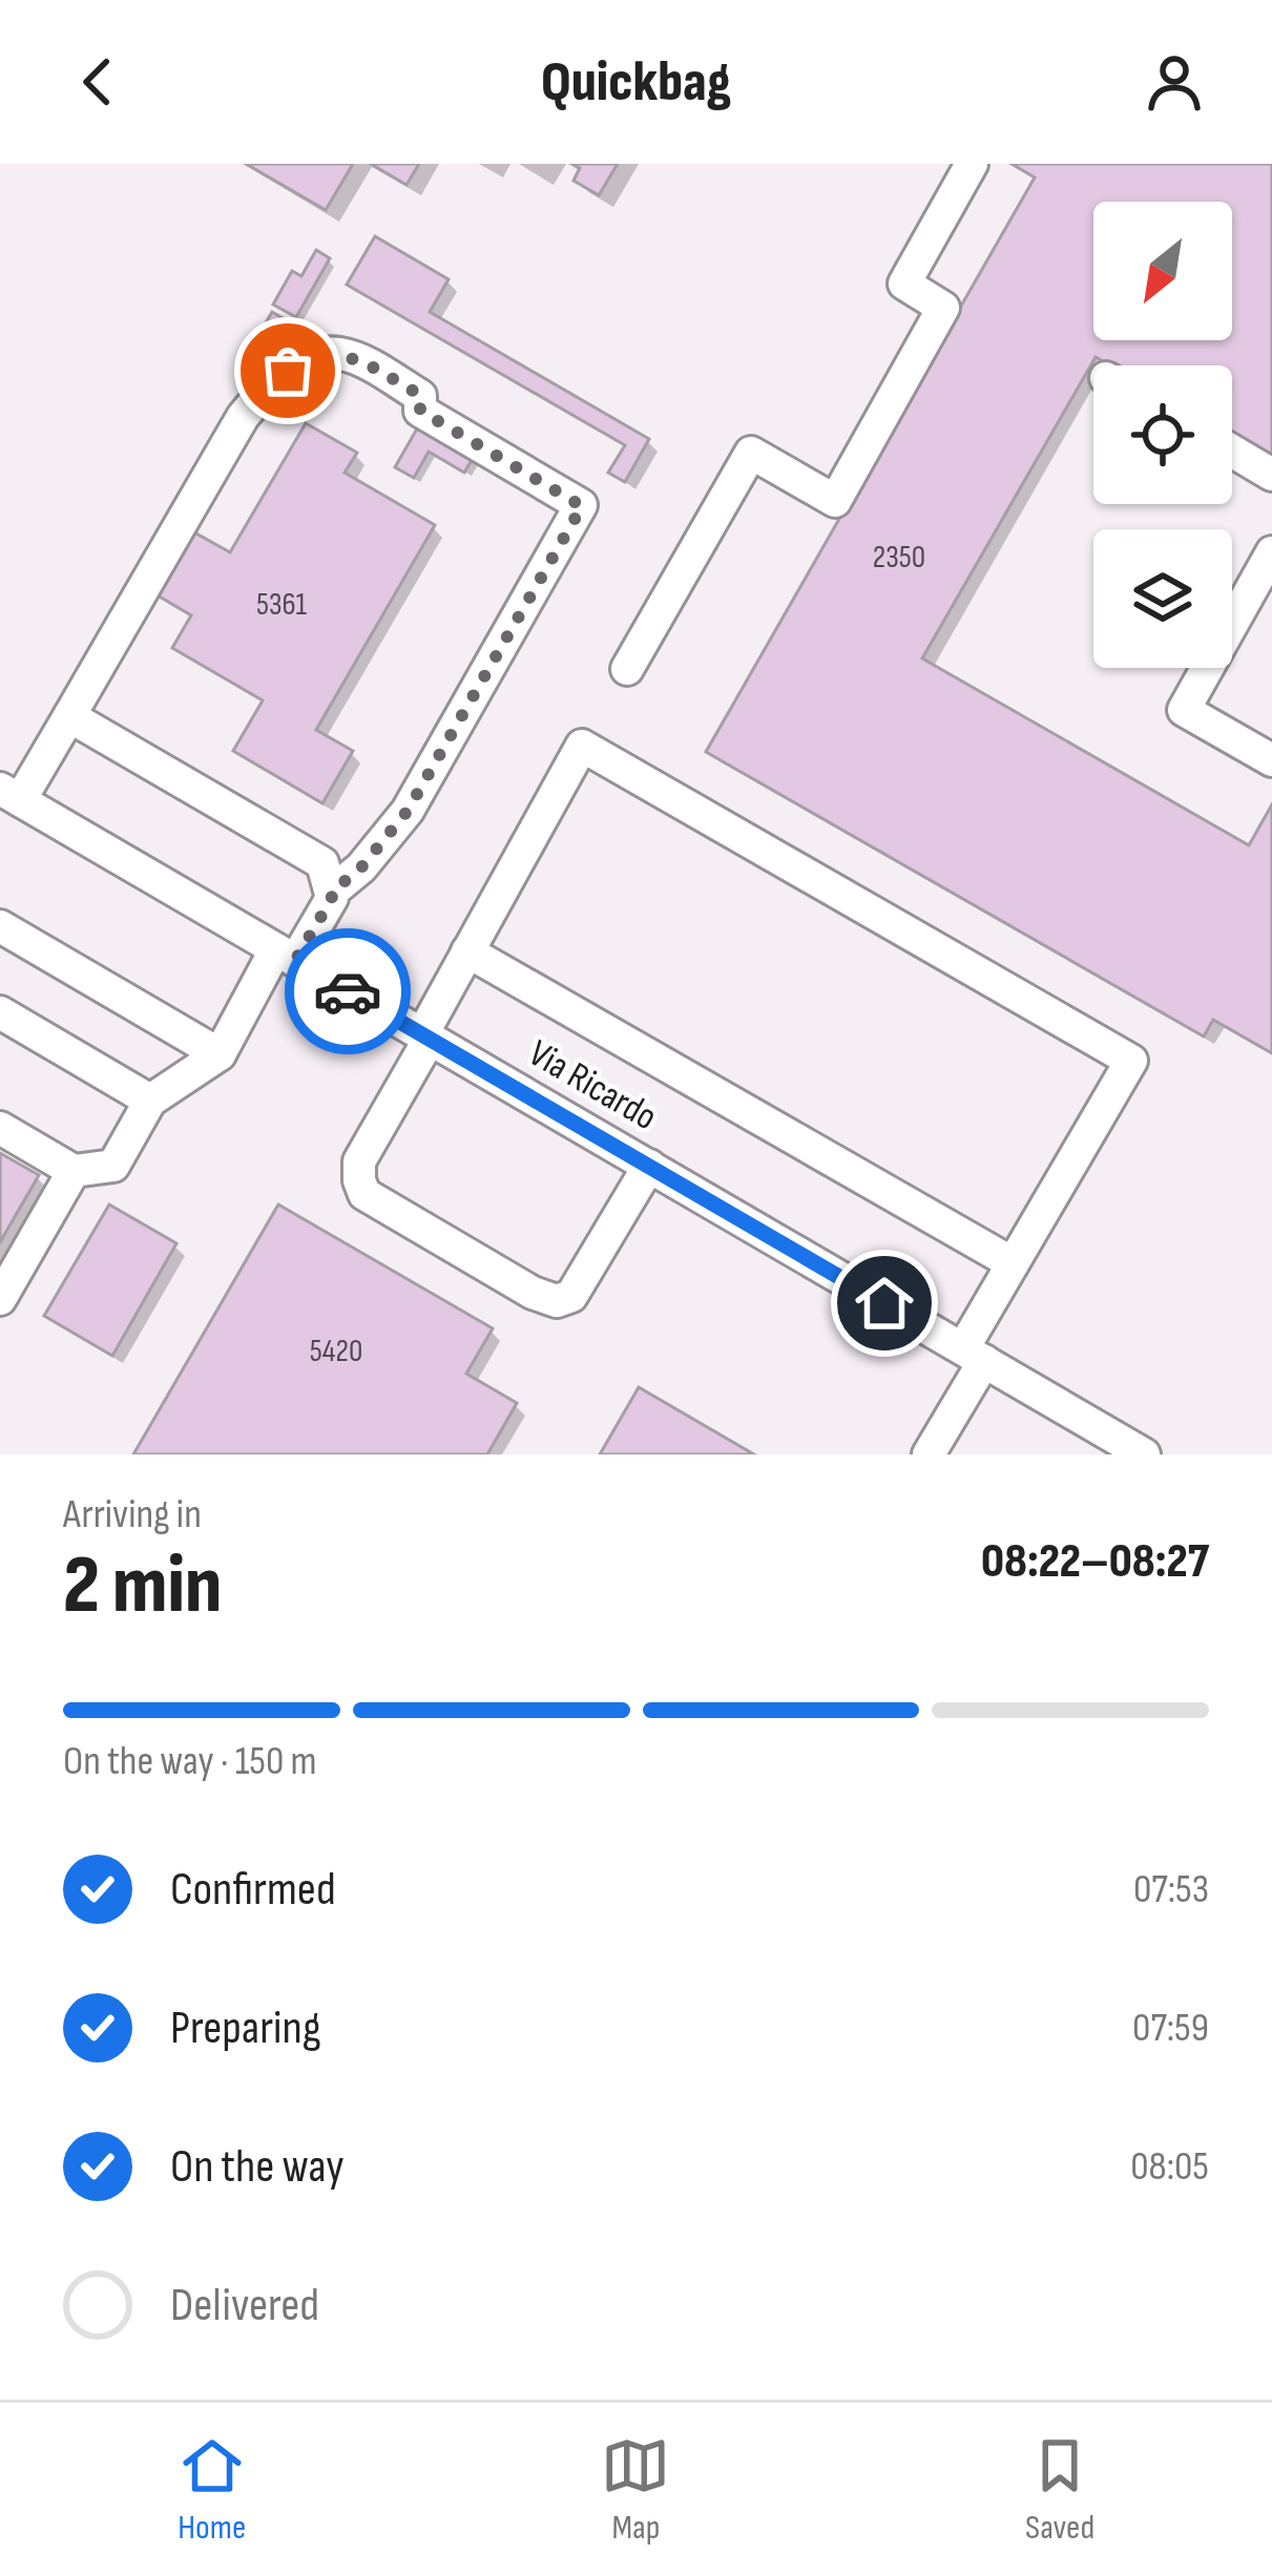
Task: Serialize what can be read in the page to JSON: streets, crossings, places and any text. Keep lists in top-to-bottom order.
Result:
{
  "streets": {
    "street": ["Via Ricardo"]
  },
  "house_numbers": ["2350", "5361", "5420"],
  "north": "bottom left",
  "page": {
    "header": "Quickbag",
    "heading": ["2 min", "Arriving in", "08:22–08:27"],
    "bar": "On the way · 150 m",
    "list": [
      ["Confirmed", "07:53"],
      ["Preparing", "07:59"],
      ["On the way", "08:05"],
      "Delivered"
    ],
    "tabs": ["Home", "Map", "Saved"]
  }
}
